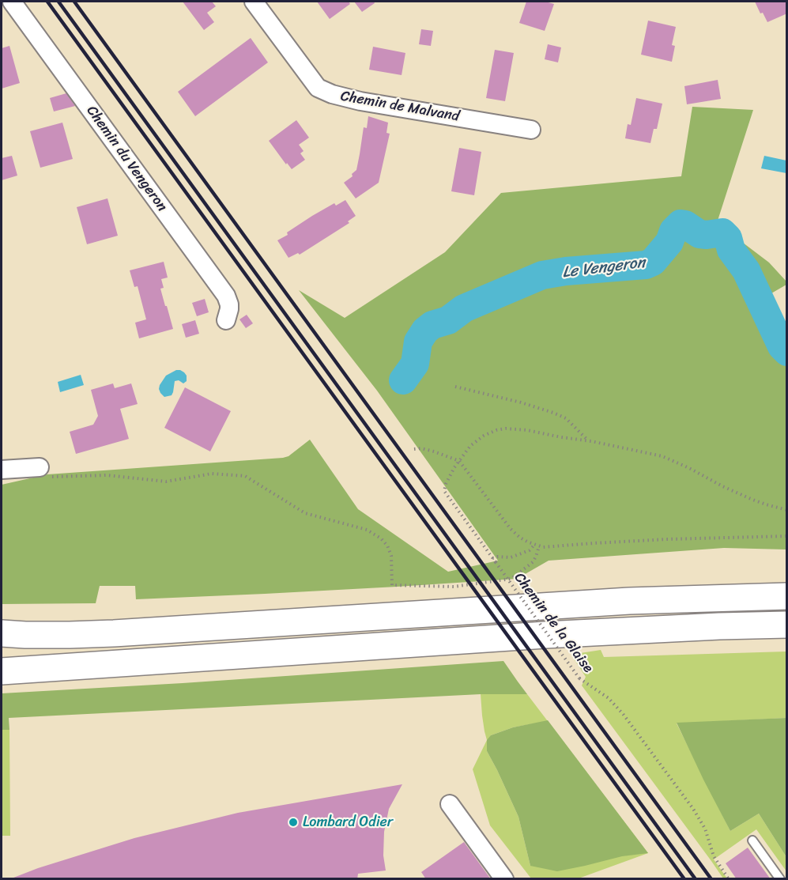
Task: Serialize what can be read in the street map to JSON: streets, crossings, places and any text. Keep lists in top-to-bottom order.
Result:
{
  "streets": {
    "street": ["Chemin de Malvand", "Chemin du Vengeron"],
    "path": ["Chemin de la Glaise"]
  },
  "water": ["Le Vengeron"],
  "places": ["Lombard Odier"]
}
